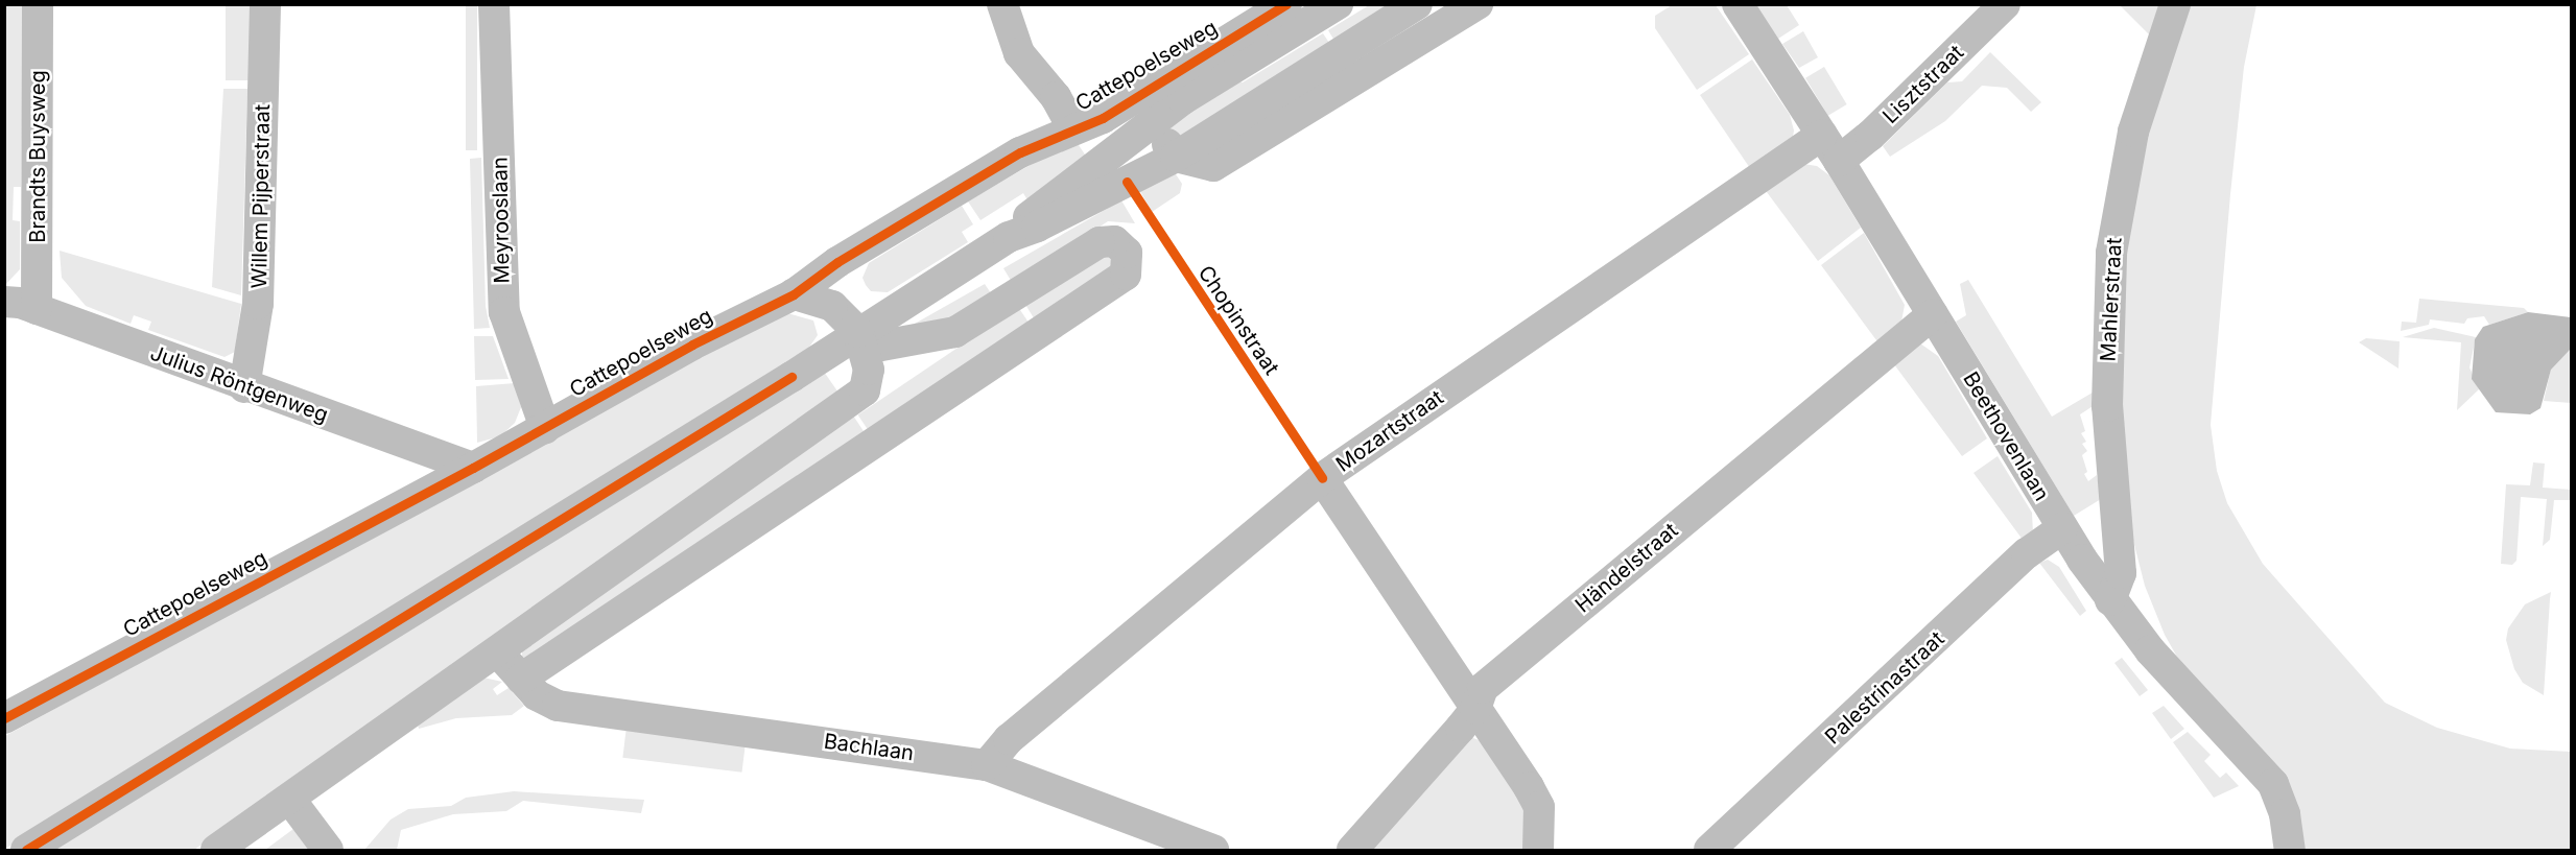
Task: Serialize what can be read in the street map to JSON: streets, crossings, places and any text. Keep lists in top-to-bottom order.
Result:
{
  "streets": {
    "street": [
      "Cattepoelseweg",
      "Lisztstraat",
      "Brandts Buysweg",
      "Willem Pijperstraat",
      "Meyrooslaan",
      "Mahlerstraat",
      "Julius Röntgenweg",
      "Mozartstraat",
      "Beethovenlaan",
      "Händelstraat",
      "Palestrinastraat",
      "Bachlaan"
    ],
    "cycle path": ["Chopinstraat"]
  },
  "crossings": [
    ["Cattepoelseweg", "Meyrooslaan"],
    ["Cattepoelseweg", "Julius Röntgenweg"],
    ["Lisztstraat", "Beethovenlaan"],
    ["Brandts Buysweg", "Julius Röntgenweg"],
    ["Willem Pijperstraat", "Julius Röntgenweg"],
    ["Mahlerstraat", "Beethovenlaan"],
    ["Mozartstraat", "Beethovenlaan"],
    ["Mozartstraat", "Bachlaan"],
    ["Beethovenlaan", "Händelstraat"],
    ["Beethovenlaan", "Palestrinastraat"]
  ]
}
